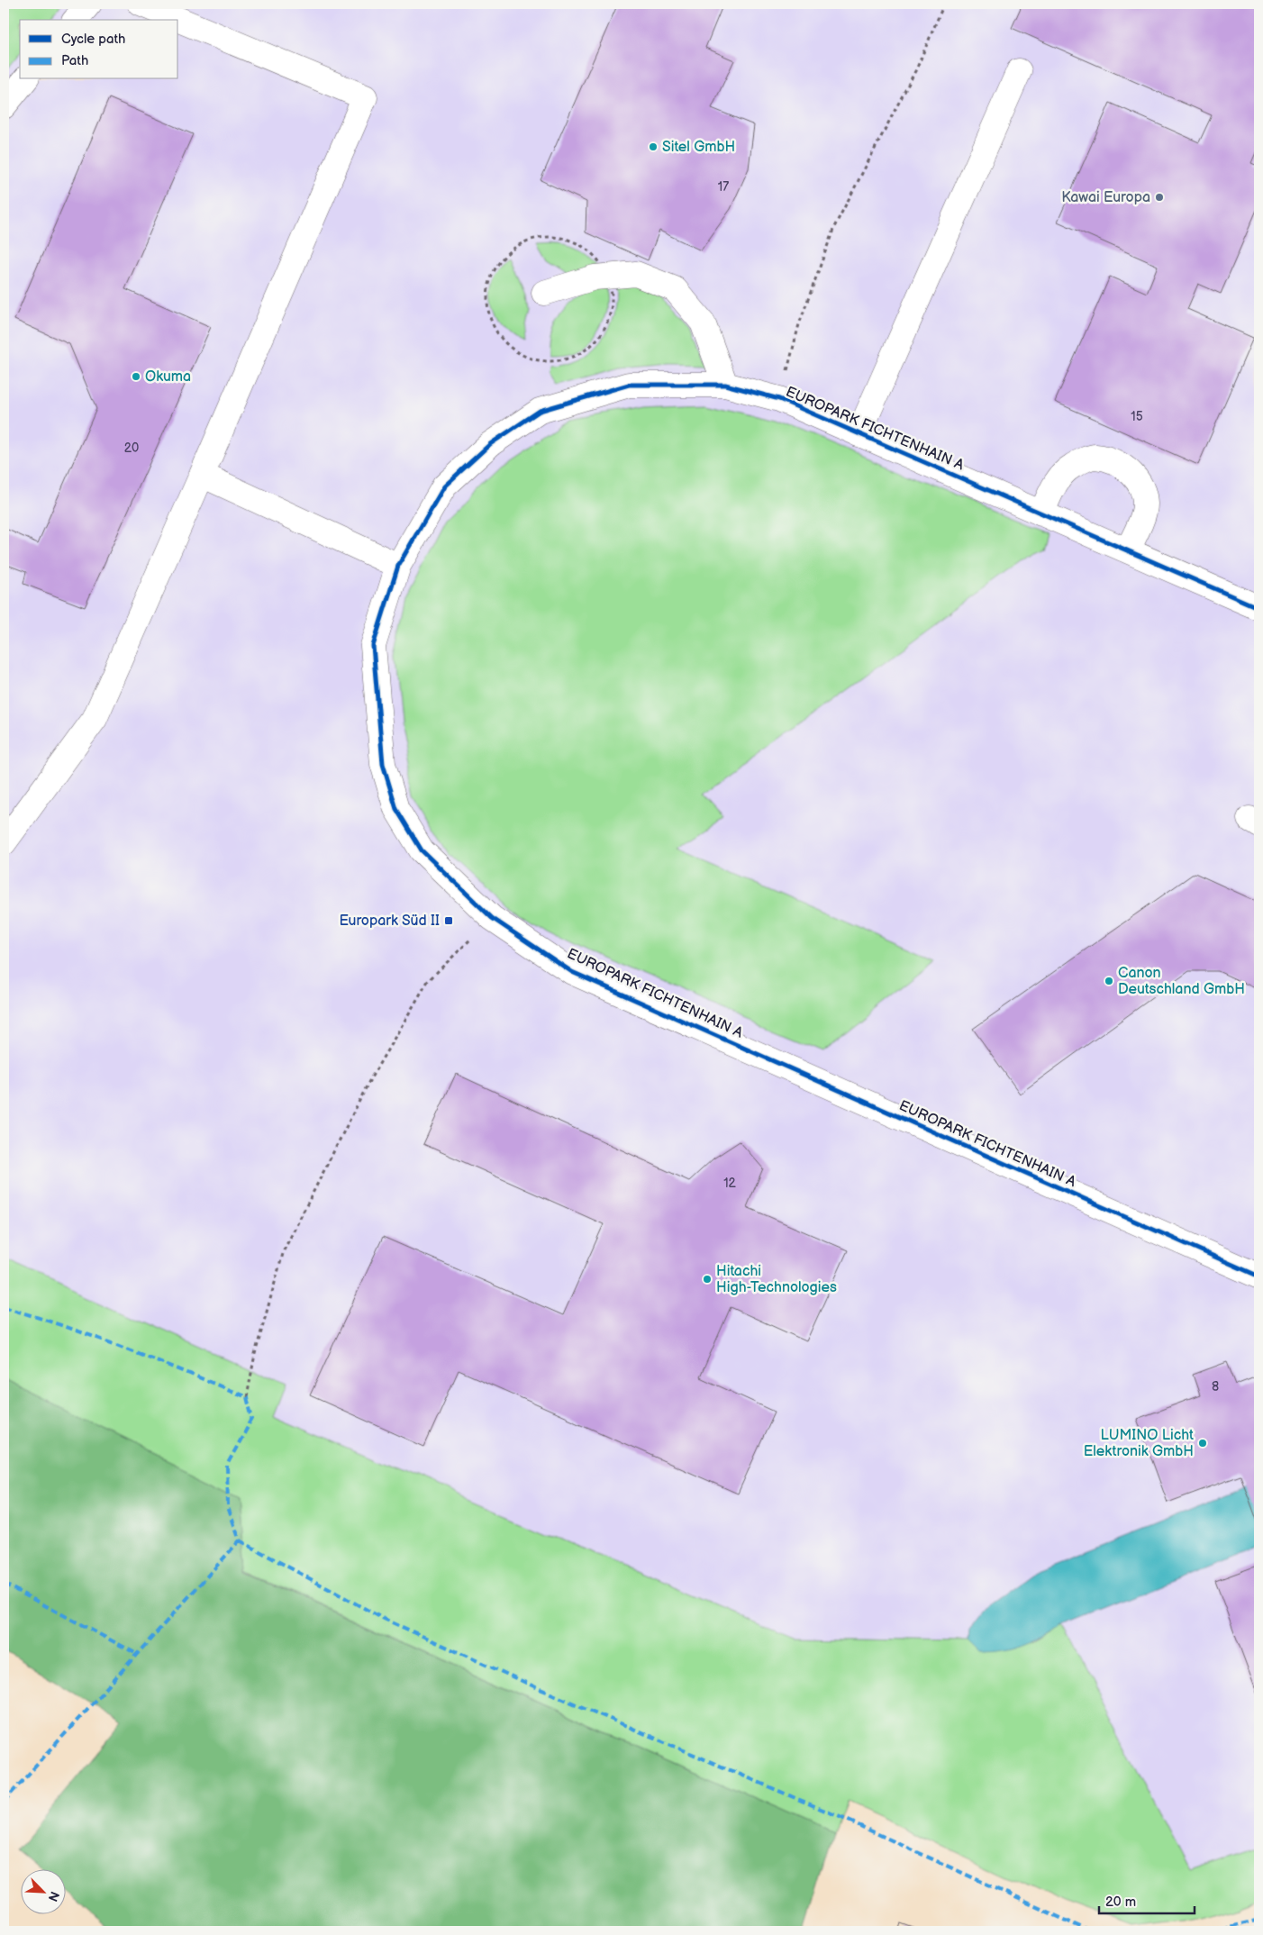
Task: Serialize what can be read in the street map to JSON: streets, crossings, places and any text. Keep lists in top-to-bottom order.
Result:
{
  "streets": {
    "street": ["EUROPARK FICHTENHAIN A"]
  },
  "places": {
    "other": [
      "Sitel GmbH",
      "Kawai Europa",
      "Okuma",
      "Canon Deutschland GmbH",
      "Hitachi High-Technologies",
      "LUMINO Licht Elektronik GmbH"
    ],
    "transit": ["Europark Süd II"]
  },
  "house_numbers": [
    "17",
    "15",
    "20",
    "12",
    "8"
  ],
  "legend": ["Cycle path", "Path"],
  "scale_bar": "20 m",
  "north": "bottom right"
}
